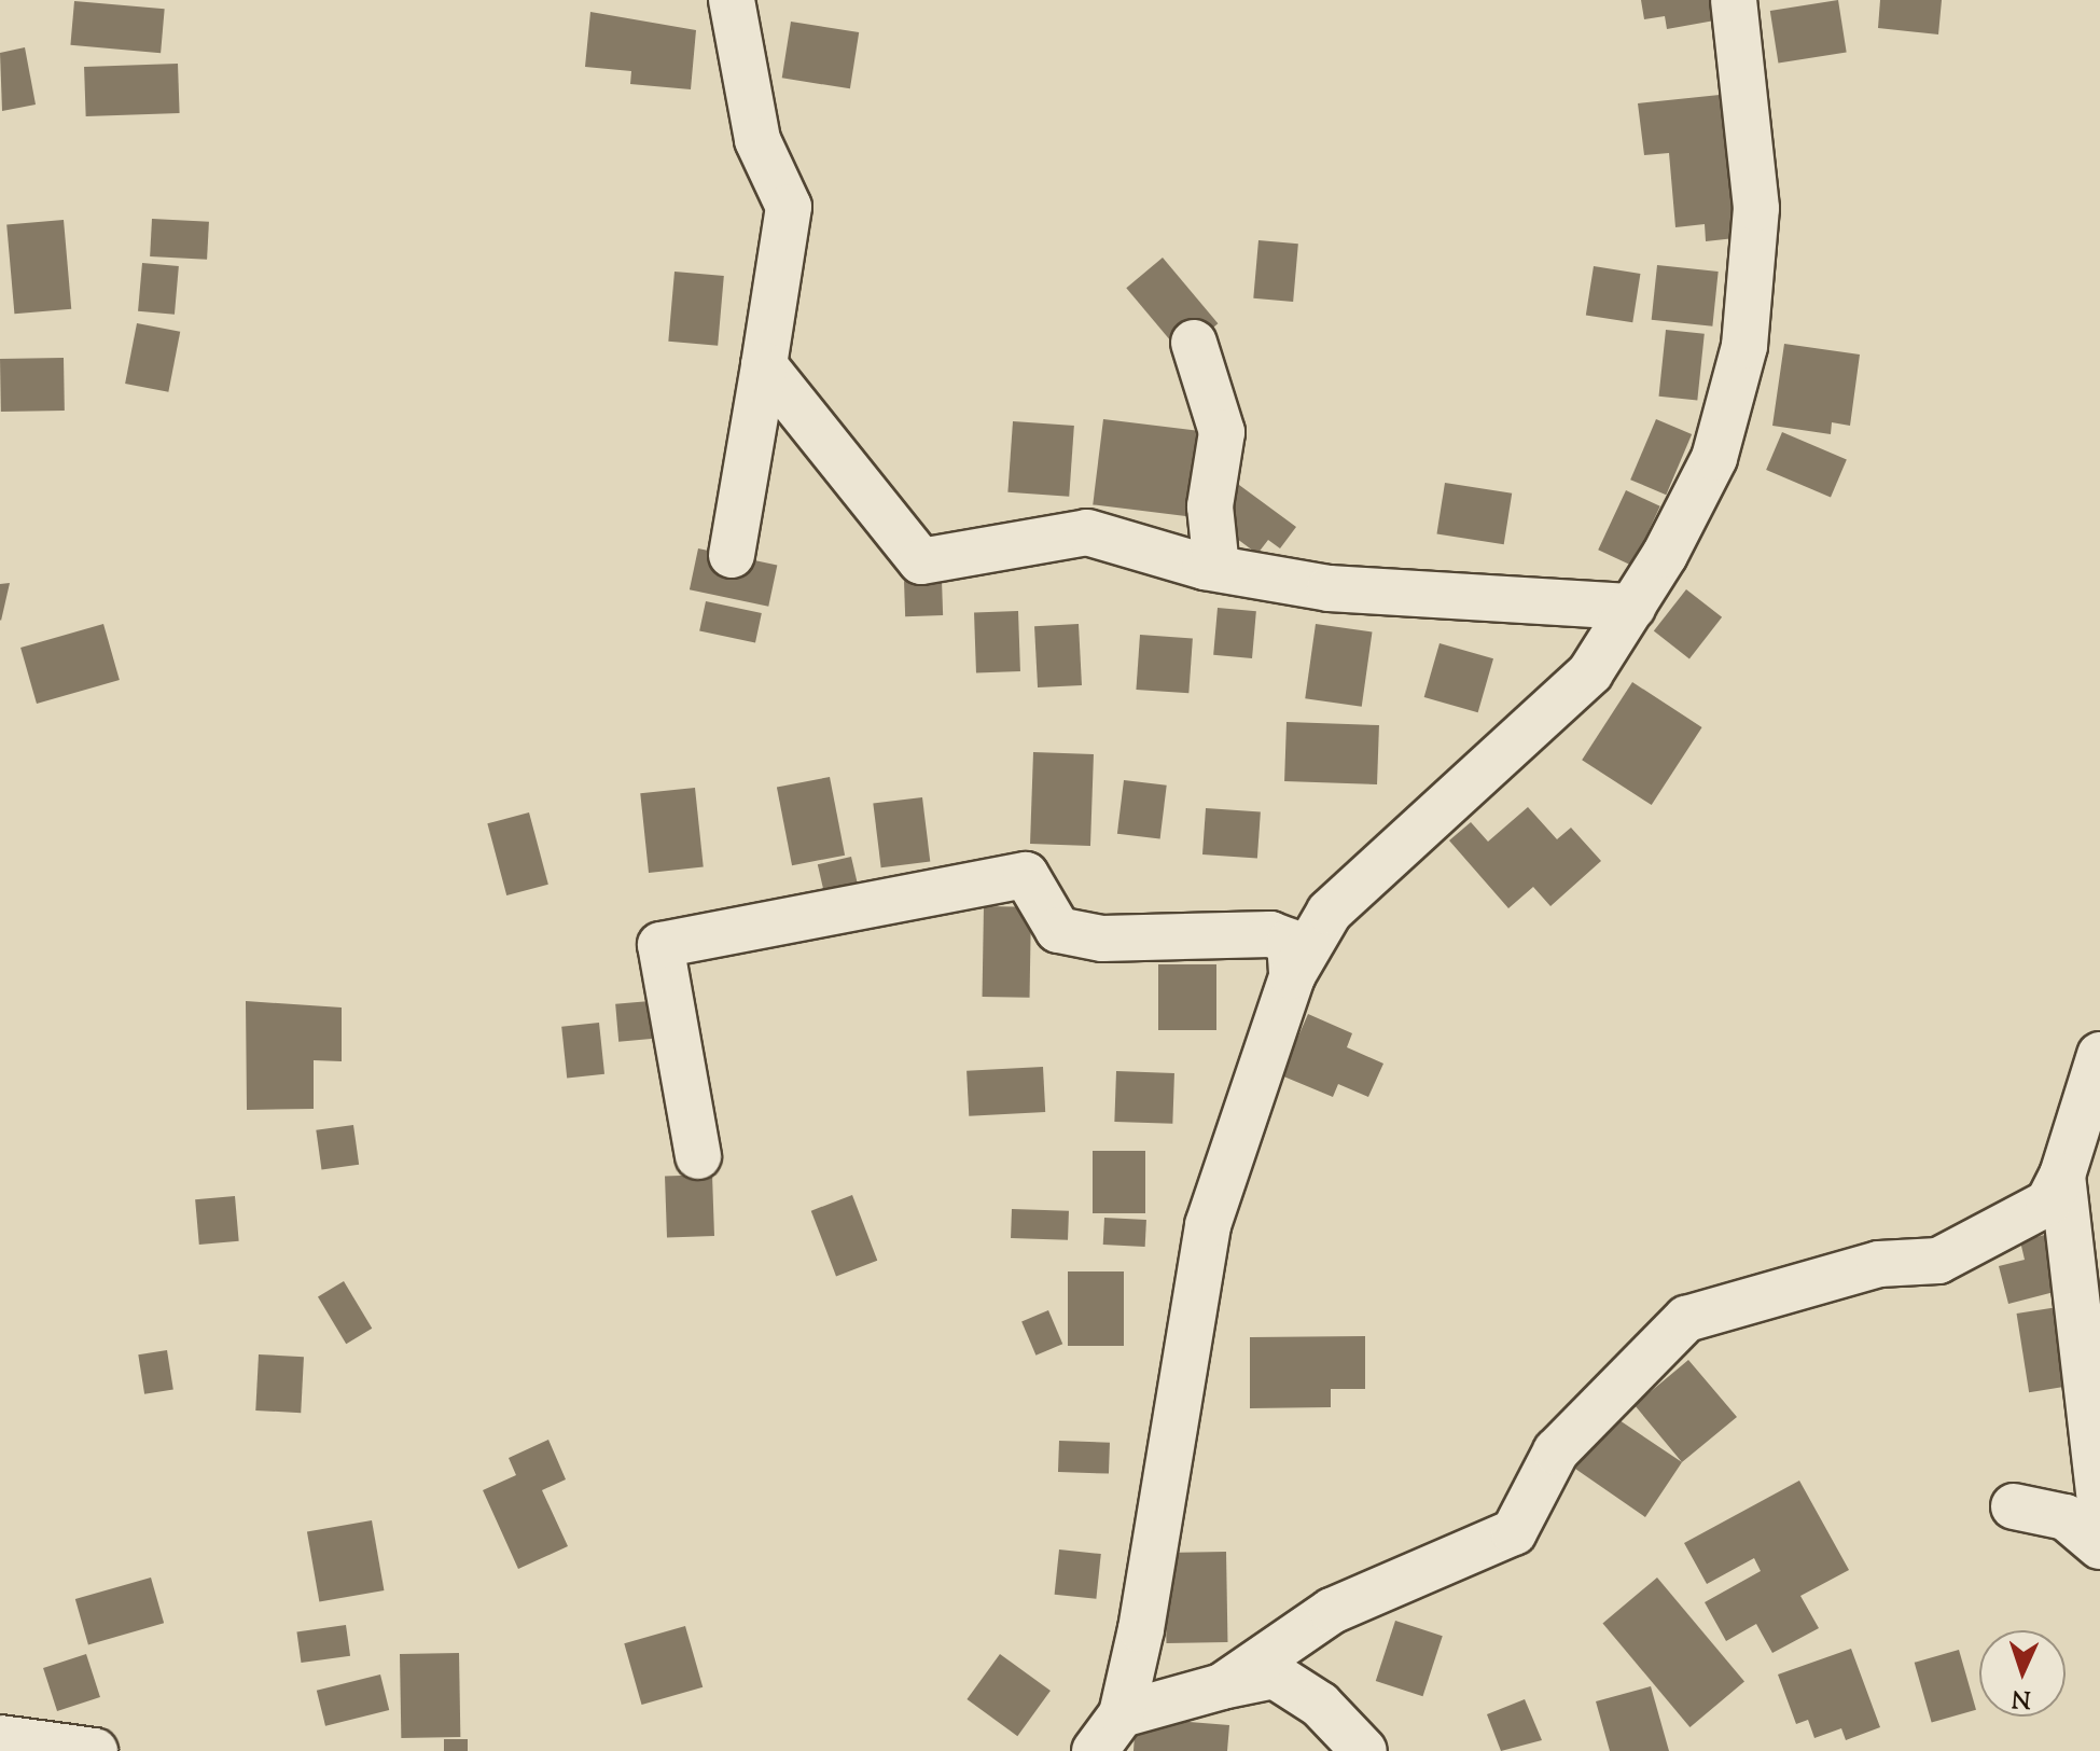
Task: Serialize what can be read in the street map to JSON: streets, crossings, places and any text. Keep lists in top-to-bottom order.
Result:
{
  "north": "bottom"
}
